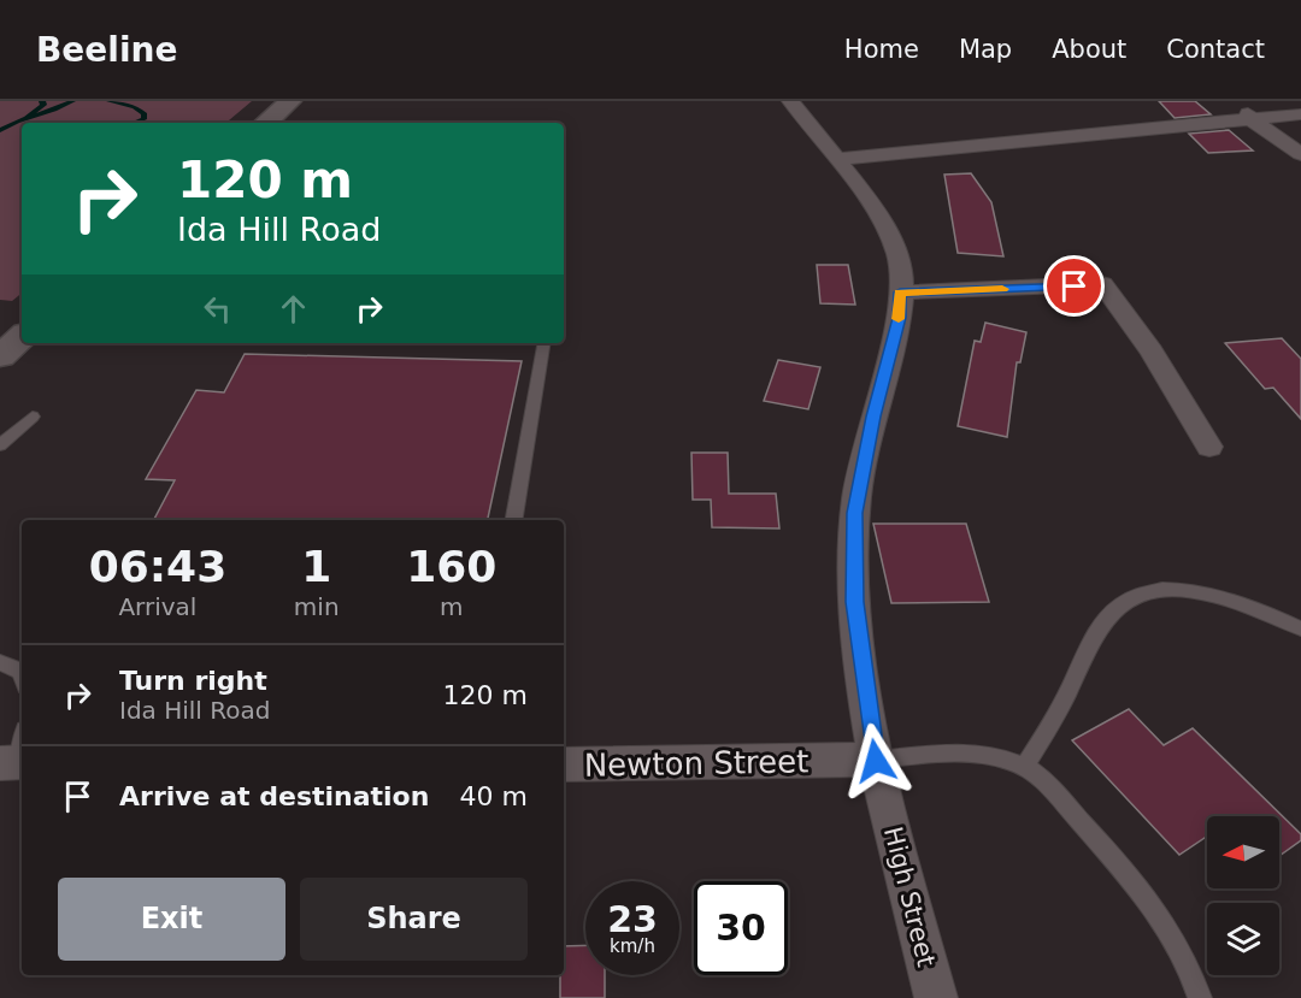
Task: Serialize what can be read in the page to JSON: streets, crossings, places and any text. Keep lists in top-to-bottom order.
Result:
{
  "streets": {
    "street": ["Newton Street", "High Street"]
  },
  "crossings": [
    ["Newton Street", "High Street"]
  ],
  "north": "left",
  "page": {
    "header": "Beeline",
    "nav": [
      "Home",
      "Map",
      "About",
      "Contact"
    ],
    "turn": ["120 m", "Ida Hill Road"],
    "eta": [
      "06:43",
      "Arrival",
      "1",
      "min",
      "160",
      "m"
    ],
    "list": [
      {
        "name": "Turn right",
        "note": "Ida Hill Road",
        "value": "120 m"
      },
      {
        "name": "Arrive at destination",
        "value": "40 m"
      }
    ],
    "buttons": ["Exit", "Share"],
    "speed": "23 km/h",
    "limit": "30"
  }
}
